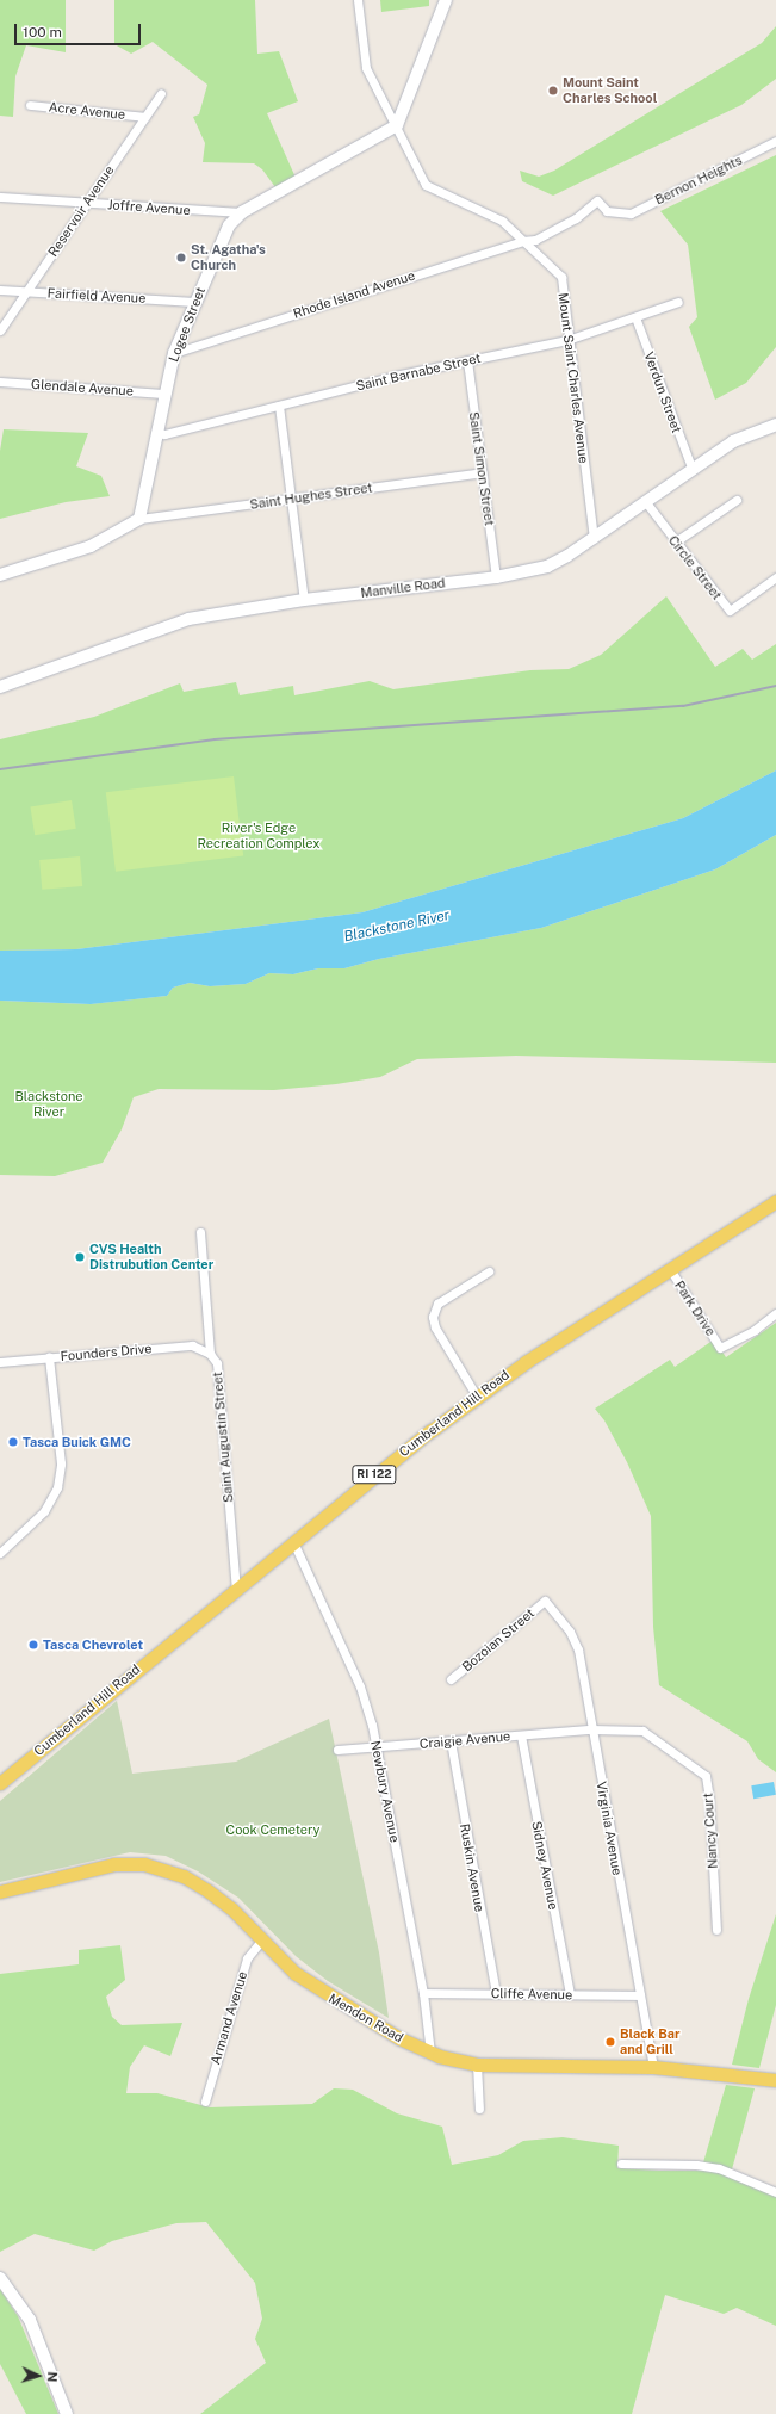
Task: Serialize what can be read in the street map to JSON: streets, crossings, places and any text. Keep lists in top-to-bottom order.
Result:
{
  "streets": {
    "main road": ["Cumberland Hill Road", "RI 122", "Mendon Road"],
    "street": [
      "Acre Avenue",
      "Bernon Heights",
      "Joffre Avenue",
      "Reservoir Avenue",
      "Rhode Island Avenue",
      "Fairfield Avenue",
      "Logee Street",
      "Saint Barnabe Street",
      "Mount Saint Charles Avenue",
      "Glendale Avenue",
      "Verdun Street",
      "Saint Simon Street",
      "Saint Hughes Street",
      "Circle Street",
      "Manville Road",
      "Park Drive",
      "Founders Drive",
      "Saint Augustin Street",
      "Bozoian Street",
      "Craigie Avenue",
      "Newbury Avenue",
      "Virginia Avenue",
      "Nancy Court",
      "Sidney Avenue",
      "Ruskin Avenue",
      "Cliffe Avenue",
      "Armand Avenue"
    ]
  },
  "crossings": [
    ["Acre Avenue", "Reservoir Avenue"],
    ["Bernon Heights", "Rhode Island Avenue"],
    ["Joffre Avenue", "Reservoir Avenue"],
    ["Joffre Avenue", "Logee Street"],
    ["Reservoir Avenue", "Fairfield Avenue"],
    ["Rhode Island Avenue", "Logee Street"],
    ["Rhode Island Avenue", "Mount Saint Charles Avenue"],
    ["Fairfield Avenue", "Logee Street"],
    ["Logee Street", "Saint Barnabe Street"],
    ["Logee Street", "Mount Saint Charles Avenue"],
    ["Logee Street", "Glendale Avenue"],
    ["Logee Street", "Saint Hughes Street"],
    ["Saint Barnabe Street", "Mount Saint Charles Avenue"],
    ["Saint Barnabe Street", "Verdun Street"],
    ["Saint Barnabe Street", "Saint Simon Street"],
    ["Mount Saint Charles Avenue", "Manville Road"],
    ["Verdun Street", "Manville Road"],
    ["Saint Simon Street", "Saint Hughes Street"],
    ["Saint Simon Street", "Manville Road"],
    ["Circle Street", "Manville Road"],
    ["Park Drive", "Cumberland Hill Road"],
    ["Founders Drive", "Saint Augustin Street"],
    ["Cumberland Hill Road", "Saint Augustin Street"],
    ["Cumberland Hill Road", "Newbury Avenue"],
    ["Bozoian Street", "Virginia Avenue"],
    ["Craigie Avenue", "Newbury Avenue"],
    ["Craigie Avenue", "Virginia Avenue"],
    ["Craigie Avenue", "Nancy Court"],
    ["Craigie Avenue", "Sidney Avenue"],
    ["Craigie Avenue", "Ruskin Avenue"],
    ["Newbury Avenue", "Cliffe Avenue"],
    ["Newbury Avenue", "Mendon Road"],
    ["Virginia Avenue", "Nancy Court"],
    ["Virginia Avenue", "Cliffe Avenue"],
    ["Virginia Avenue", "Mendon Road"],
    ["Sidney Avenue", "Cliffe Avenue"],
    ["Ruskin Avenue", "Cliffe Avenue"],
    ["Armand Avenue", "Mendon Road"]
  ],
  "water": ["Blackstone River"],
  "parks": ["River's Edge Recreation Complex", "Blackstone River", "Cook Cemetery"],
  "places": [
    "Mount Saint Charles School",
    "St. Agatha's Church",
    "CVS Health Distrubution Center",
    "Tasca Buick GMC",
    "Tasca Chevrolet",
    "Black Bar and Grill"
  ],
  "scale_bar": "100 m",
  "north": "right"
}
